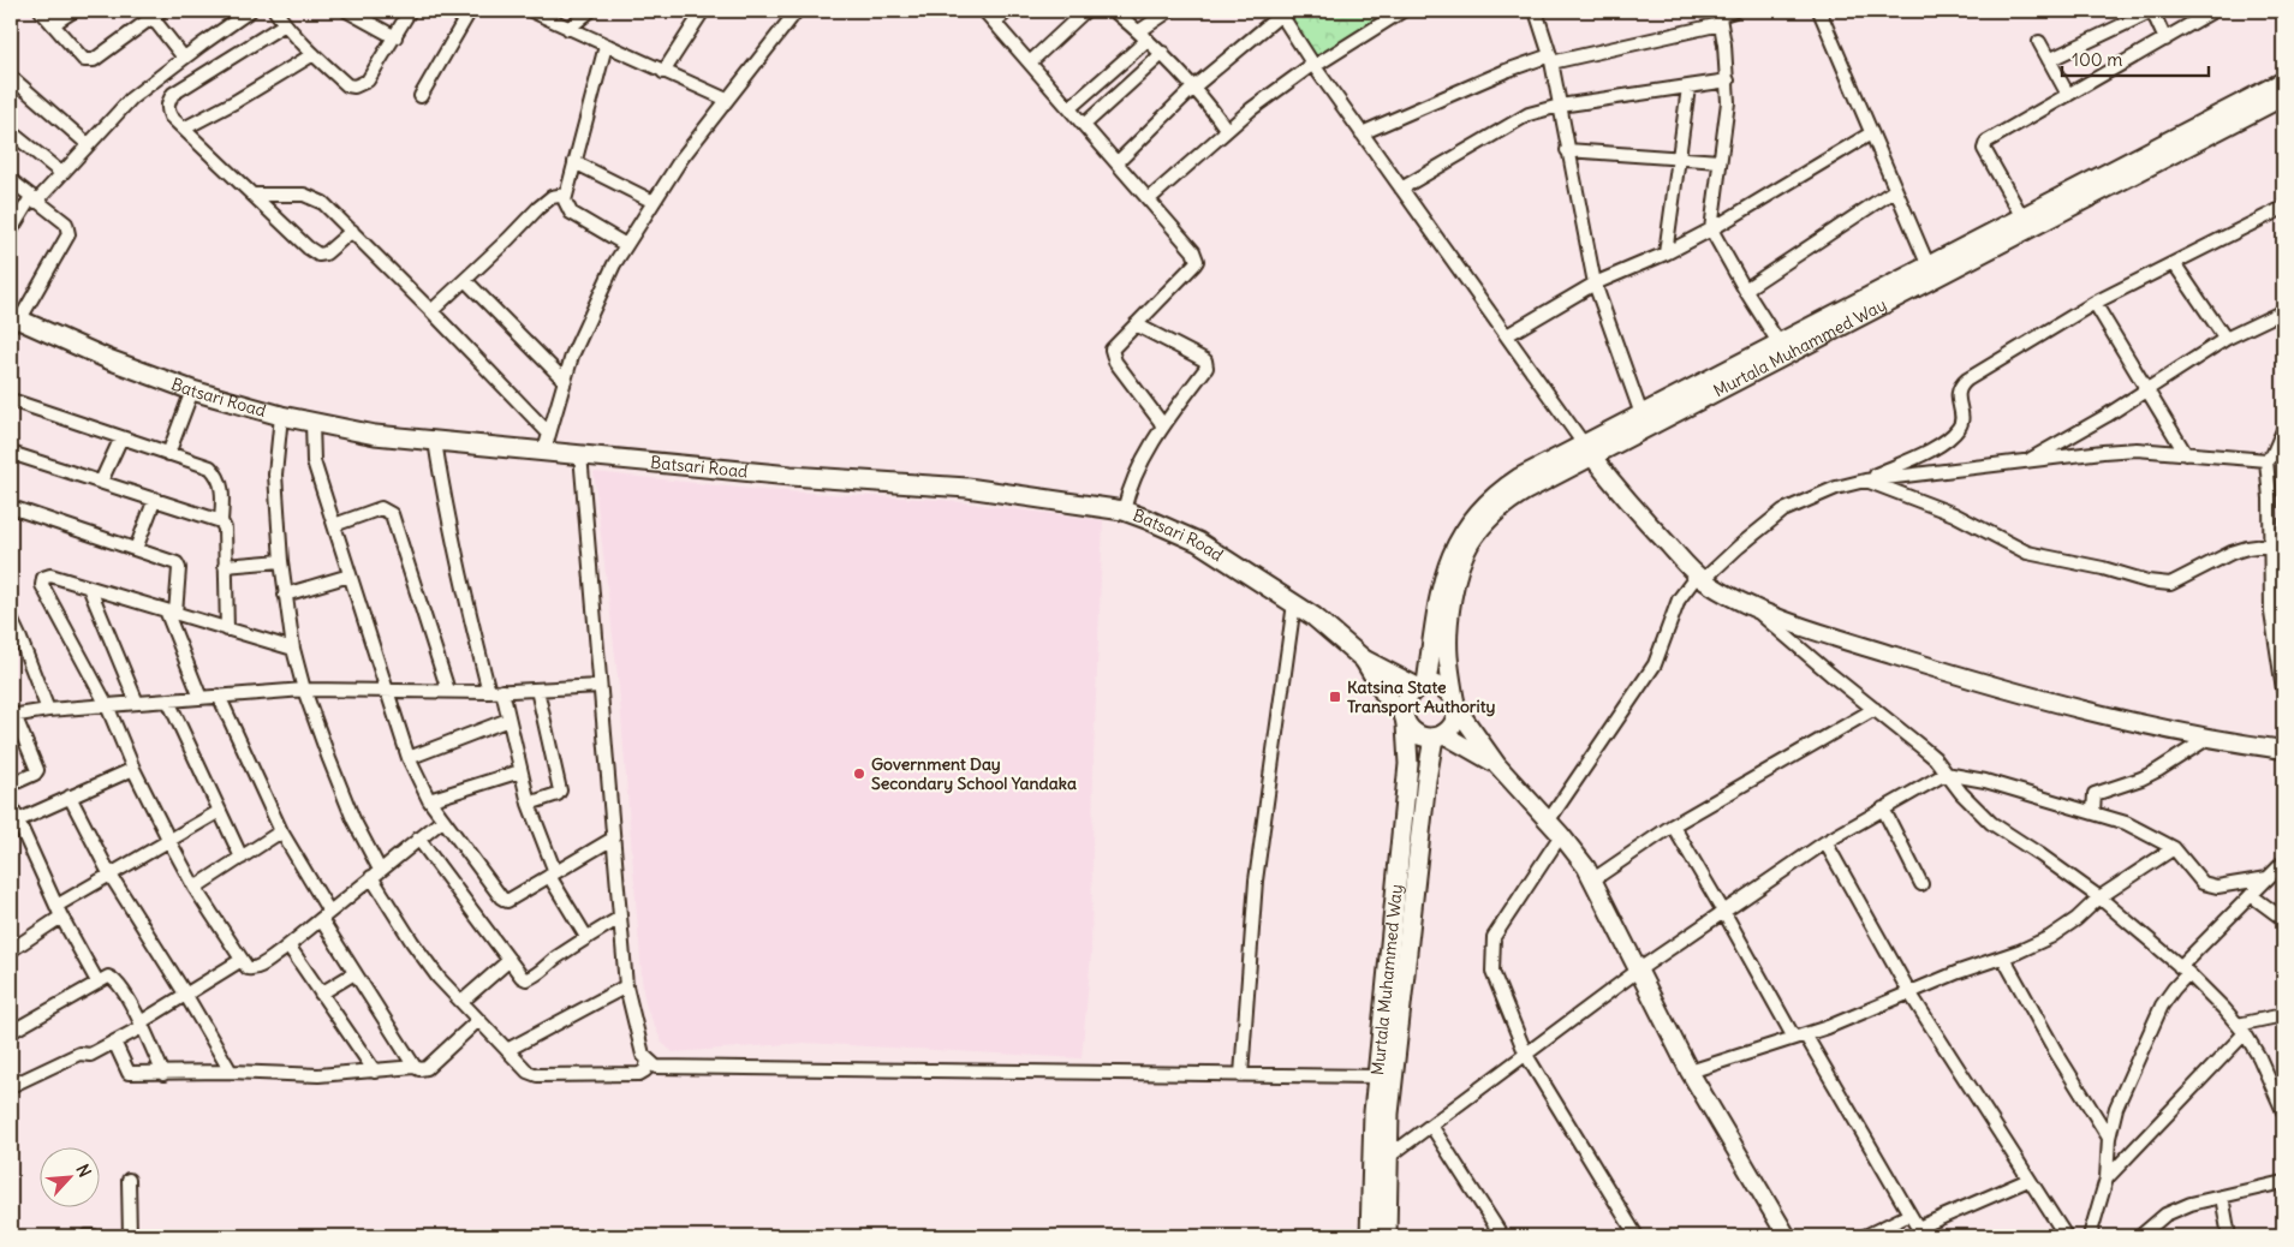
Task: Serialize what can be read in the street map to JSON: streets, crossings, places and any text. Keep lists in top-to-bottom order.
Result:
{
  "streets": {
    "main road": ["Murtala Muhammed Way", "Batsari Road"]
  },
  "places": {
    "transit": ["Katsina State Transport Authority"],
    "other": ["Government Day Secondary School Yandaka"]
  },
  "scale_bar": "100 m",
  "north": "top right"
}
